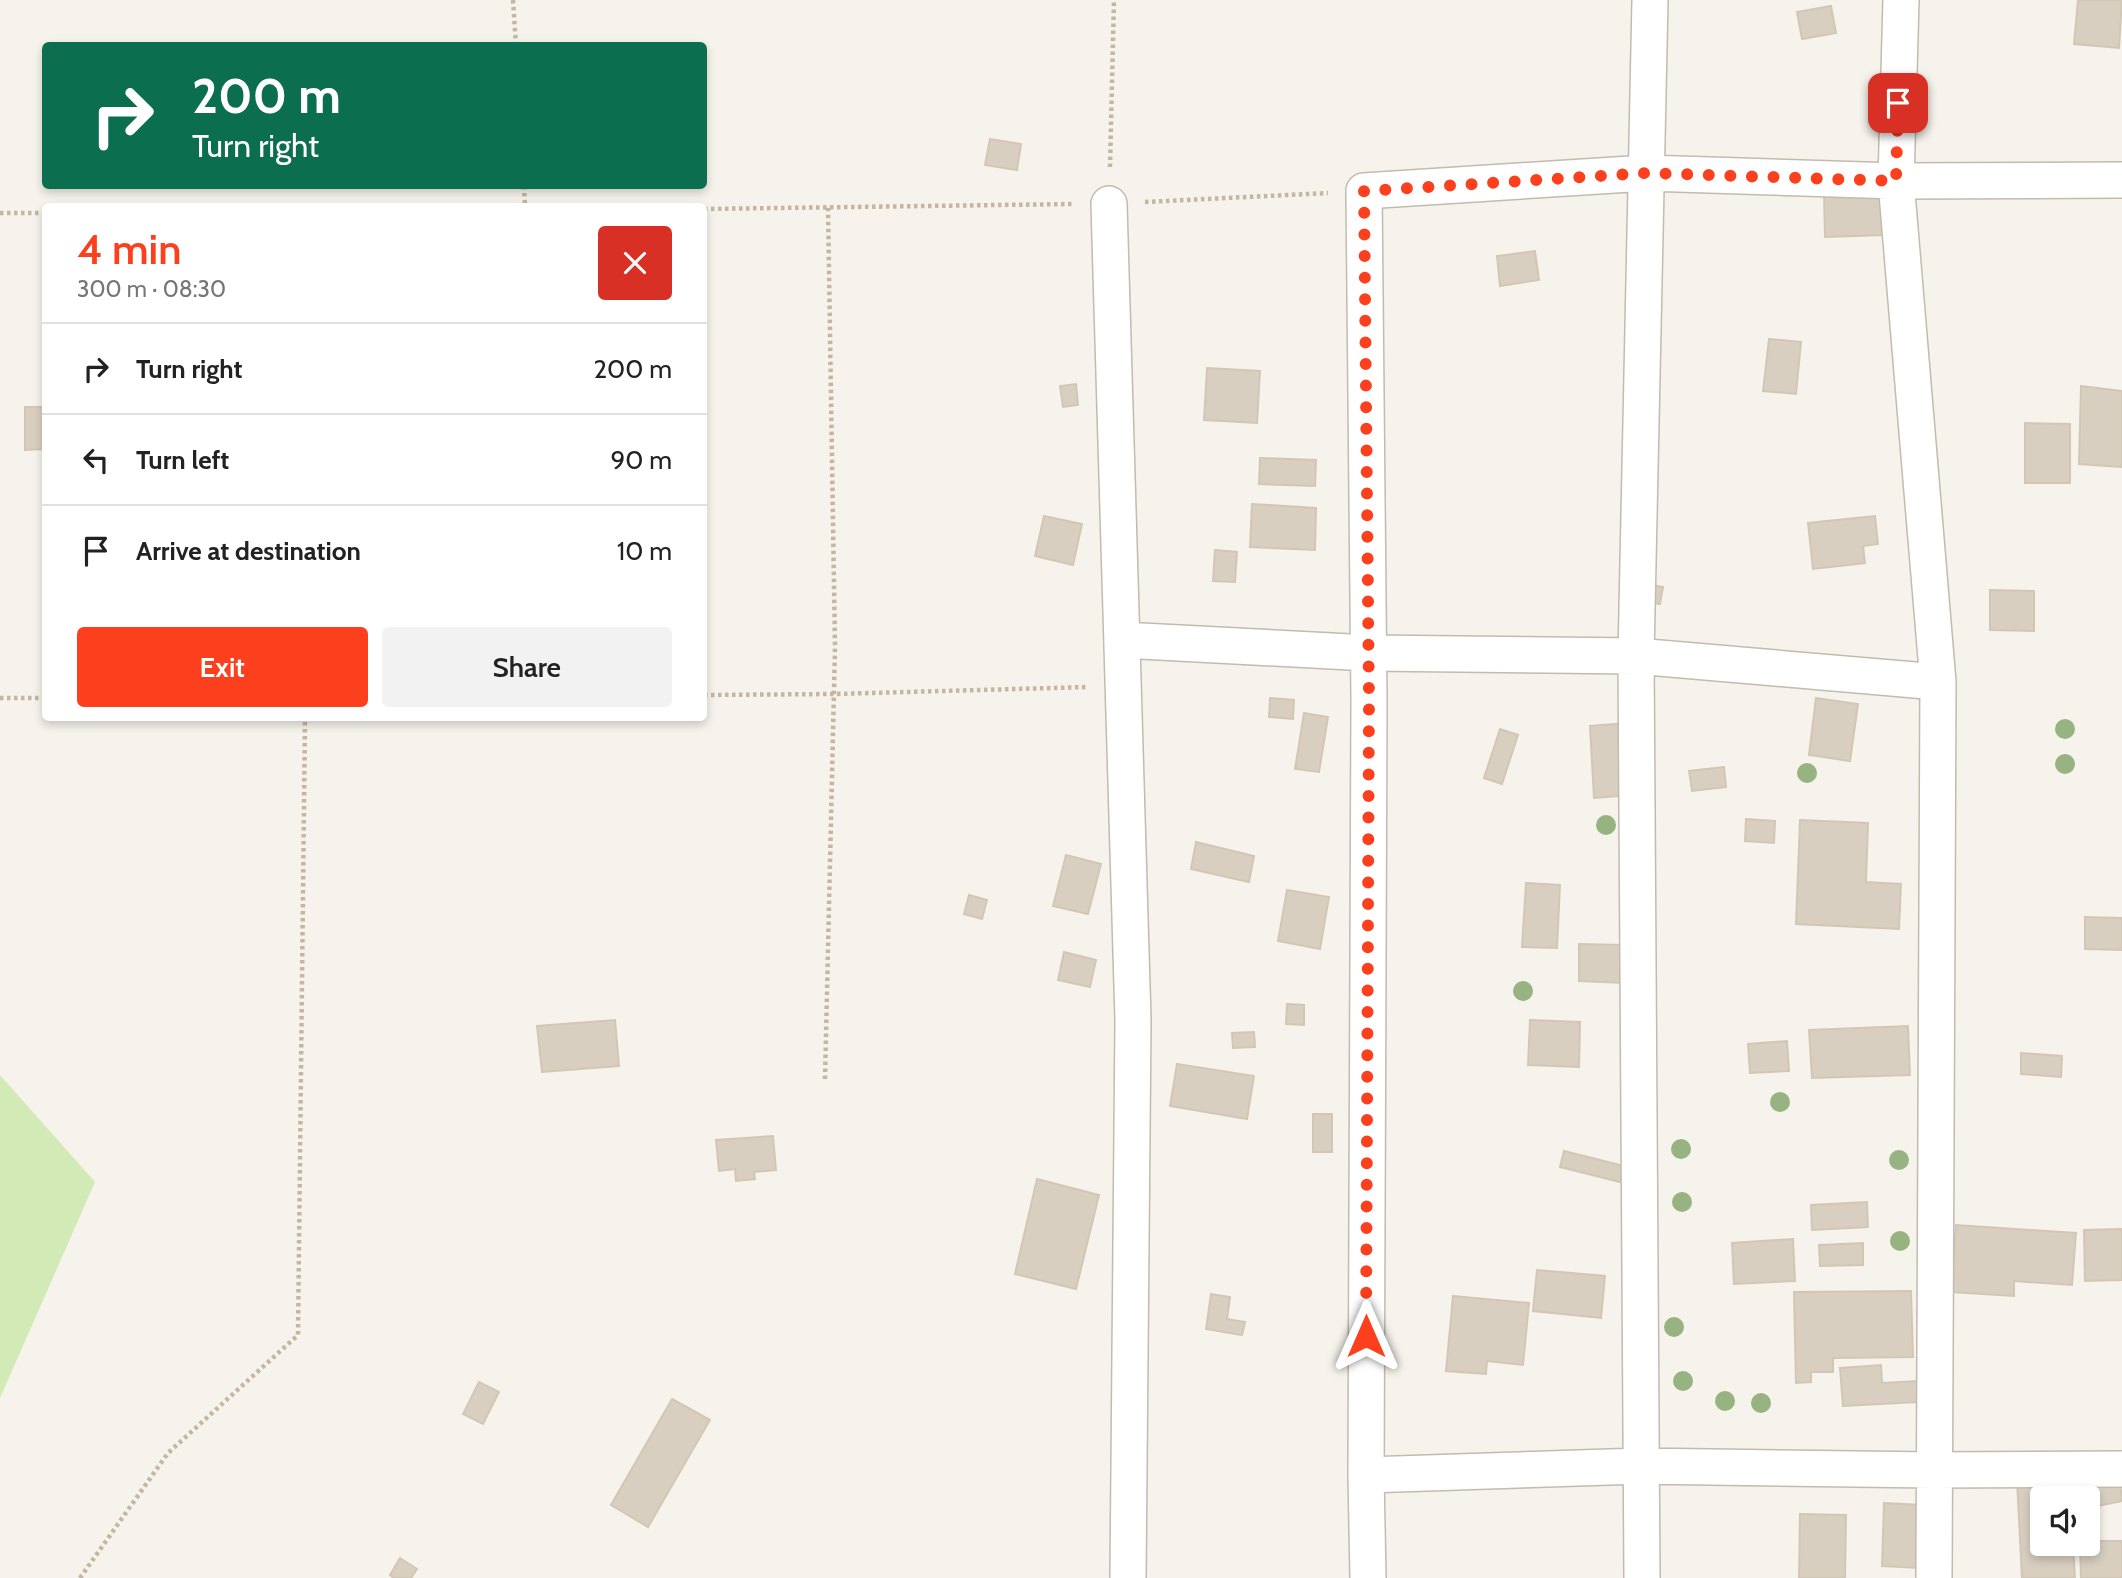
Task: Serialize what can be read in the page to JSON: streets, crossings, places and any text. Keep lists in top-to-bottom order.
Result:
{
  "page": {
    "turn": ["200 m", "Turn right"],
    "heading": ["4 min", "300 m · 08:30"],
    "list": [
      {
        "name": "Turn right",
        "value": "200 m"
      },
      {
        "name": "Turn left",
        "value": "90 m"
      },
      {
        "name": "Arrive at destination",
        "value": "10 m"
      }
    ],
    "buttons": ["Exit", "Share"]
  }
}
